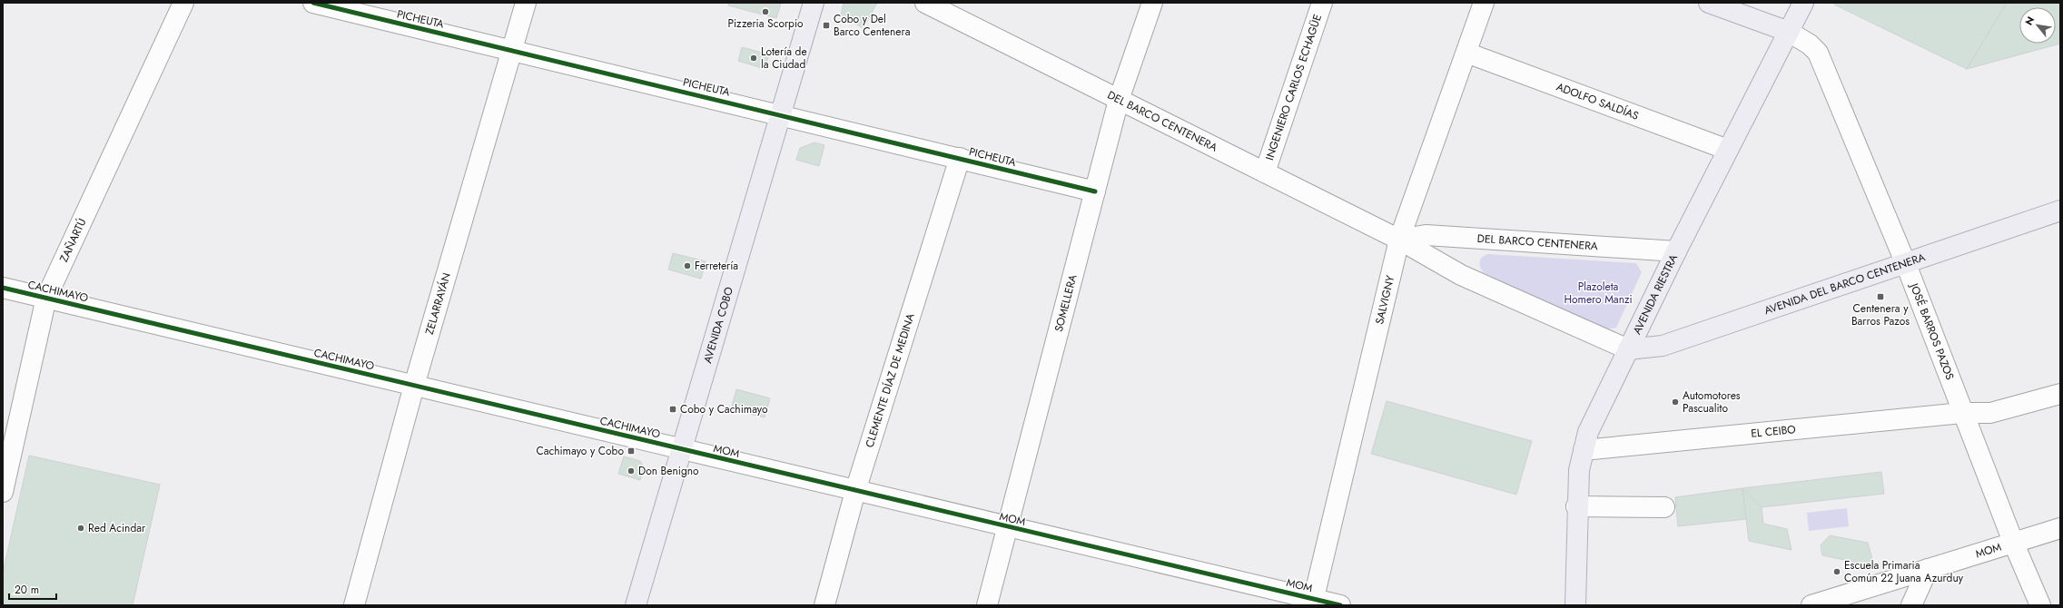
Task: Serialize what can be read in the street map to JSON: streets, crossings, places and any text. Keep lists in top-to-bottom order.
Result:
{
  "streets": {
    "main road": ["AVENIDA DEL BARCO CENTENERA", "AVENIDA RIESTRA", "AVENIDA COBO"],
    "street": [
      "PICHEUTA",
      "INGENIERO CARLOS ECHAGÜE",
      "ADOLFO SALDÍAS",
      "DEL BARCO CENTENERA",
      "ZAÑARTÚ",
      "CACHIMAYO",
      "SALVIGNY",
      "ZELARRAYÁN",
      "SOMELLERA",
      "JOSÉ BARROS PAZOS",
      "CLEMENTE DÍAZ DE MEDINA",
      "EL CEIBO",
      "MOM"
    ]
  },
  "crossings": [
    ["PICHEUTA", "ZELARRAYÁN"],
    ["PICHEUTA", "SOMELLERA"],
    ["PICHEUTA", "AVENIDA COBO"],
    ["PICHEUTA", "CLEMENTE DÍAZ DE MEDINA"],
    ["INGENIERO CARLOS ECHAGÜE", "DEL BARCO CENTENERA"],
    ["ADOLFO SALDÍAS", "AVENIDA RIESTRA"],
    ["ADOLFO SALDÍAS", "SALVIGNY"],
    ["DEL BARCO CENTENERA", "AVENIDA DEL BARCO CENTENERA"],
    ["DEL BARCO CENTENERA", "AVENIDA RIESTRA"],
    ["DEL BARCO CENTENERA", "SALVIGNY"],
    ["DEL BARCO CENTENERA", "SOMELLERA"],
    ["ZAÑARTÚ", "CACHIMAYO"],
    ["AVENIDA DEL BARCO CENTENERA", "AVENIDA RIESTRA"],
    ["AVENIDA DEL BARCO CENTENERA", "JOSÉ BARROS PAZOS"],
    ["CACHIMAYO", "ZELARRAYÁN"],
    ["CACHIMAYO", "AVENIDA COBO"],
    ["CACHIMAYO", "MOM"],
    ["AVENIDA RIESTRA", "JOSÉ BARROS PAZOS"],
    ["AVENIDA RIESTRA", "EL CEIBO"],
    ["SALVIGNY", "MOM"],
    ["SOMELLERA", "MOM"],
    ["AVENIDA COBO", "MOM"],
    ["JOSÉ BARROS PAZOS", "EL CEIBO"],
    ["JOSÉ BARROS PAZOS", "MOM"],
    ["CLEMENTE DÍAZ DE MEDINA", "MOM"]
  ],
  "parks": ["Plazoleta Homero Manzi"],
  "places": {
    "other": [
      "Pizzeria Scorpio",
      "Lotería de la Ciudad",
      "Ferretería",
      "Automotores Pascualito",
      "Don Benigno",
      "Red Acindar",
      "Escuela Primaria Común 22 Juana Azurduy"
    ],
    "transit": [
      "Cobo y Del Barco Centenera",
      "Centenera y Barros Pazos",
      "Cobo y Cachimayo",
      "Cachimayo y Cobo"
    ]
  },
  "scale_bar": "20 m",
  "north": "top left"
}
